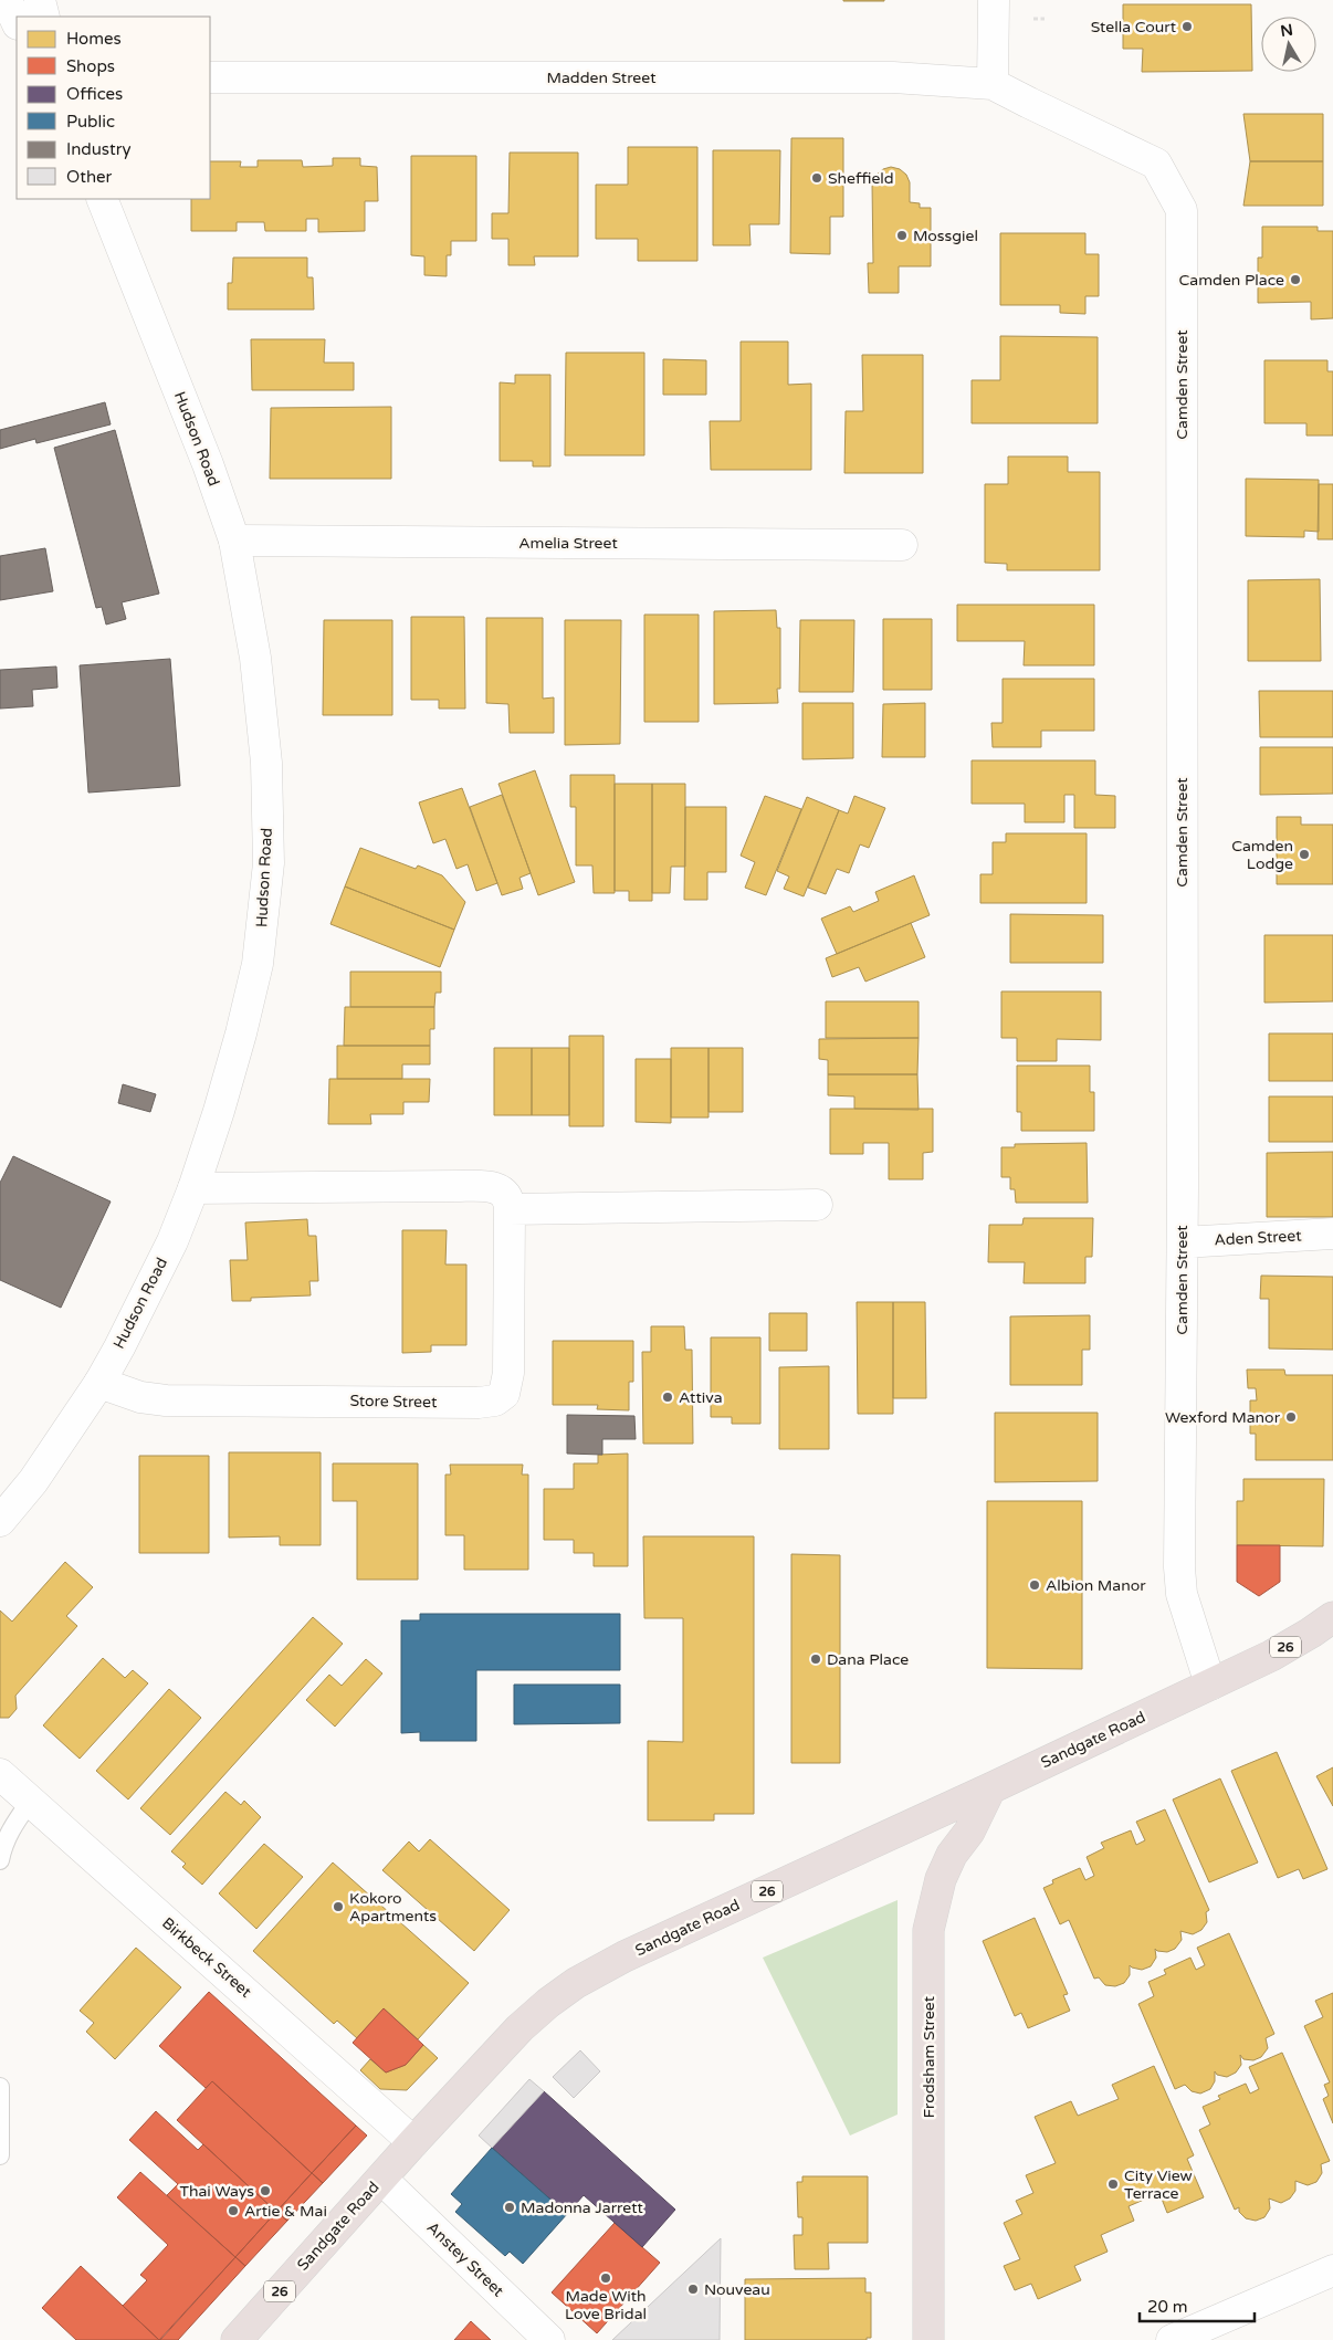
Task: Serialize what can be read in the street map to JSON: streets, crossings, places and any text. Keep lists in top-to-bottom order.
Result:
{
  "streets": {
    "highway": ["26", "Sandgate Road", "Frodsham Street"],
    "street": [
      "Madden Street",
      "Camden Street",
      "Hudson Road",
      "Amelia Street",
      "Aden Street",
      "Store Street",
      "Birkbeck Street",
      "Anstey Street"
    ]
  },
  "crossings": [
    ["Madden Street", "Camden Street"],
    ["Camden Street", "Aden Street"],
    ["Camden Street", "Sandgate Road"],
    ["Hudson Road", "Amelia Street"],
    ["Hudson Road", "Store Street"],
    ["Sandgate Road", "Birkbeck Street"],
    ["Sandgate Road", "Frodsham Street"],
    ["Sandgate Road", "Anstey Street"]
  ],
  "places": [
    "Stella Court",
    "Sheffield",
    "Mossgiel",
    "Camden Place",
    "Camden Lodge",
    "Attiva",
    "Wexford Manor",
    "Albion Manor",
    "Dana Place",
    "Kokoro Apartments",
    "City View Terrace",
    "Thai Ways",
    "Madonna Jarrett",
    "Artie & Mai",
    "Made With Love Bridal",
    "Nouveau"
  ],
  "legend": [
    "Homes",
    "Shops",
    "Offices",
    "Public",
    "Industry",
    "Other"
  ],
  "scale_bar": "20 m",
  "north": "top"
}
